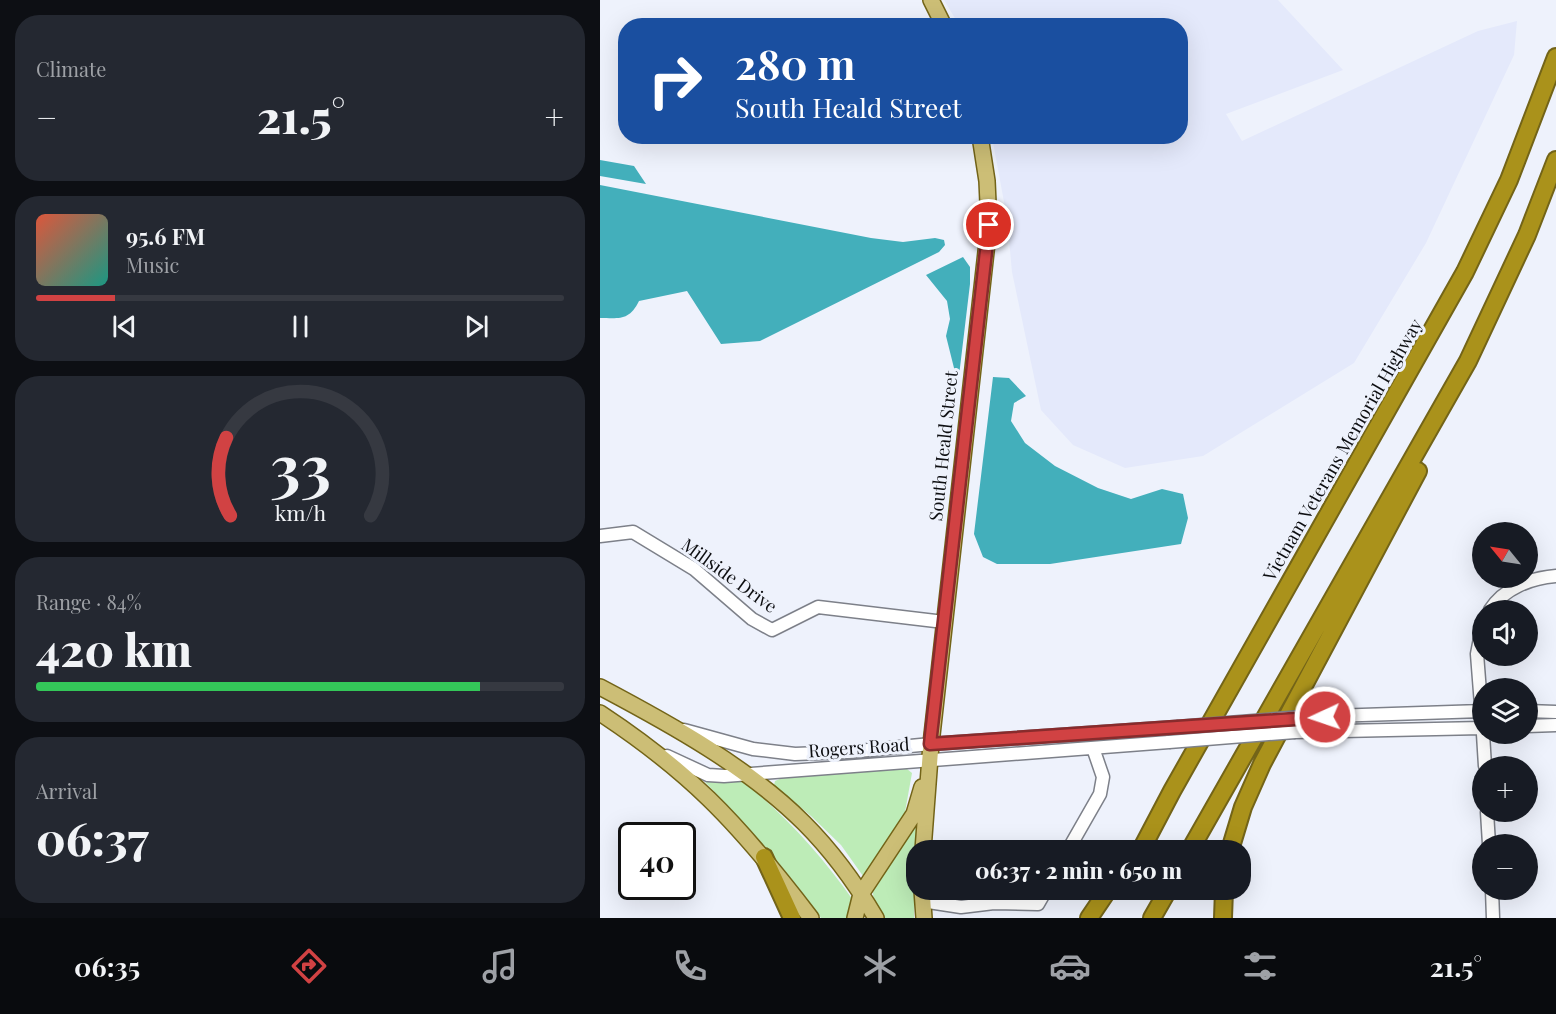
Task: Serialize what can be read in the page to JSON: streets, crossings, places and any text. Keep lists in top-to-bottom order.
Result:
{
  "streets": {
    "highway": ["Vietnam Veterans Memorial Highway"],
    "main road": ["South Heald Street"],
    "street": ["Millside Drive", "Rogers Road"]
  },
  "crossings": [
    ["South Heald Street", "Millside Drive"],
    ["South Heald Street", "Rogers Road"]
  ],
  "north": "top left",
  "page": {
    "tile": [
      "Climate",
      ["Range · 84%", "420 km"],
      ["Arrival", "06:37"]
    ],
    "turn": ["280 m", "South Heald Street"],
    "heat": ["−", "21.5°", "+"],
    "song": ["95.6 FM", "Music"],
    "map_buttons": ["+", "−"],
    "limit": "40",
    "trip": "06:37 · 2 min · 650 m",
    "tabs": ["06:35", "21.5°"],
    "gauge": ["33", "km/h"]
  }
}
